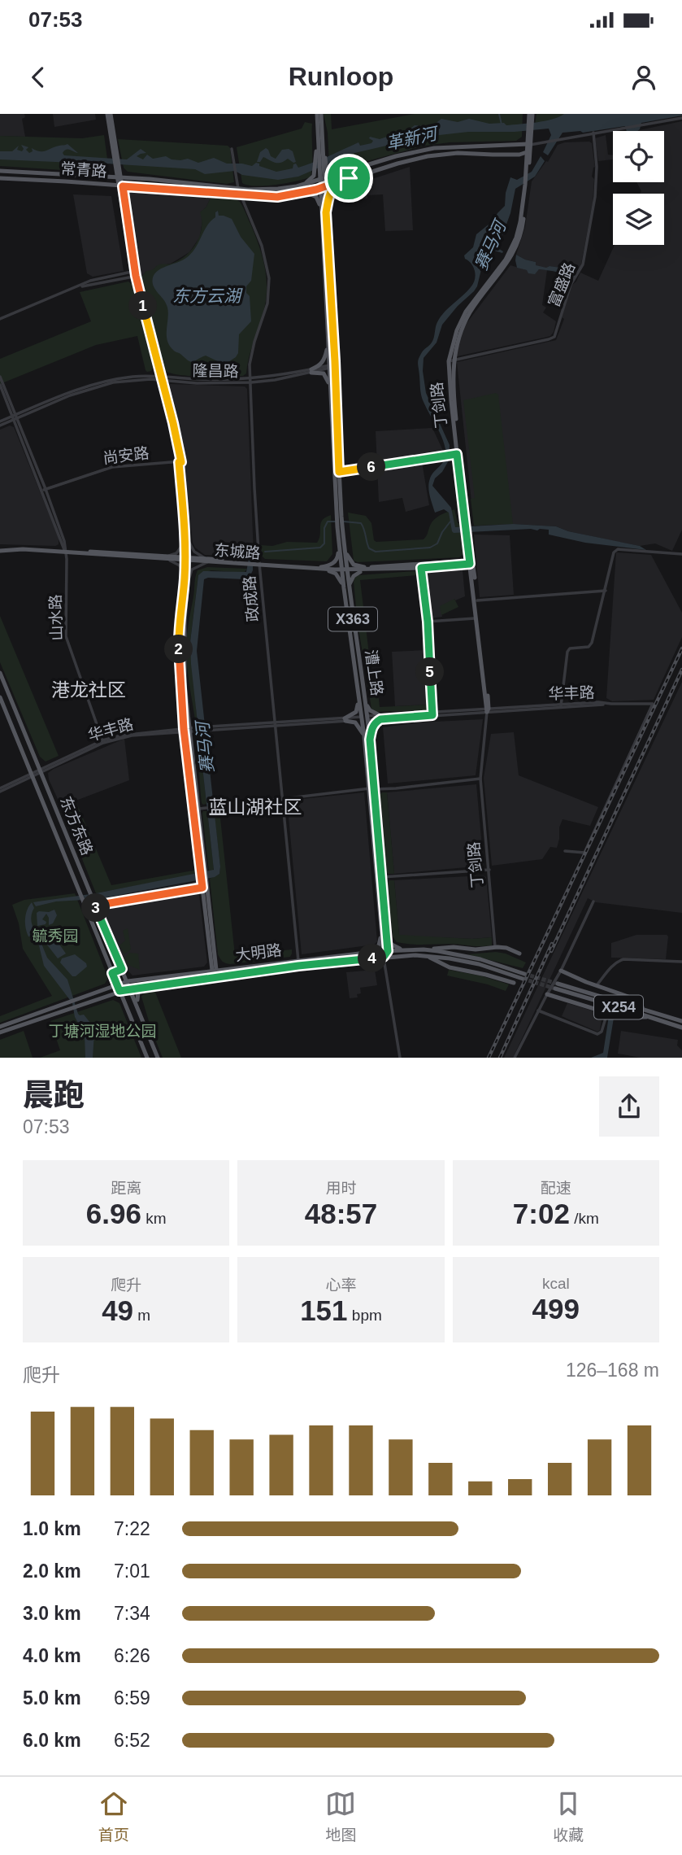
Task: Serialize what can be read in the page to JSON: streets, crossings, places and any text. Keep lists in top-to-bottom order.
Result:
{
  "streets": {
    "main road": [
      "常青路",
      "丁剑路",
      "东城路",
      "X363",
      "漕上路",
      "东方东路",
      "大明路",
      "X254"
    ],
    "street": [
      "富盛路",
      "隆昌路",
      "尚安路",
      "政成路",
      "山水路",
      "华丰路"
    ]
  },
  "crossings": [
    ["常青路", "富盛路"],
    ["常青路", "丁剑路"],
    ["常青路", "政成路"],
    ["常青路", "X363"],
    ["富盛路", "丁剑路"],
    ["隆昌路", "政成路"],
    ["隆昌路", "山水路"],
    ["隆昌路", "X363"],
    ["丁剑路", "东城路"],
    ["丁剑路", "华丰路"],
    ["尚安路", "山水路"],
    ["东城路", "政成路"],
    ["东城路", "山水路"],
    ["东城路", "漕上路"],
    ["政成路", "华丰路"],
    ["政成路", "大明路"],
    ["山水路", "华丰路"],
    ["X363", "漕上路"],
    ["漕上路", "华丰路"],
    ["漕上路", "大明路"],
    ["华丰路", "东方东路"],
    ["东方东路", "大明路"]
  ],
  "districts": ["港龙社区", "蓝山湖社区"],
  "water": ["革新河", "赛马河", "东方云湖"],
  "parks": ["毓秀园", "丁塘河湿地公园"],
  "page": {
    "status": "07:53",
    "header": "Runloop",
    "pins": [
      "1",
      "6",
      "2",
      "5",
      "3",
      "4"
    ],
    "heading": ["晨跑", "07:53"],
    "stats": [
      ["距离", "6.96 km"],
      ["用时", "48:57"],
      ["配速", "7:02 /km"],
      ["爬升", "49 m"],
      ["心率", "151 bpm"],
      ["kcal", "499"]
    ],
    "chart": ["爬升", "126–168 m"],
    "list": [
      {
        "name": "1.0 km",
        "note": "7:22"
      },
      {
        "name": "2.0 km",
        "note": "7:01"
      },
      {
        "name": "3.0 km",
        "note": "7:34"
      },
      {
        "name": "4.0 km",
        "note": "6:26"
      },
      {
        "name": "5.0 km",
        "note": "6:59"
      },
      {
        "name": "6.0 km",
        "note": "6:52"
      }
    ],
    "tabs": ["首页", "地图", "收藏"]
  }
}
